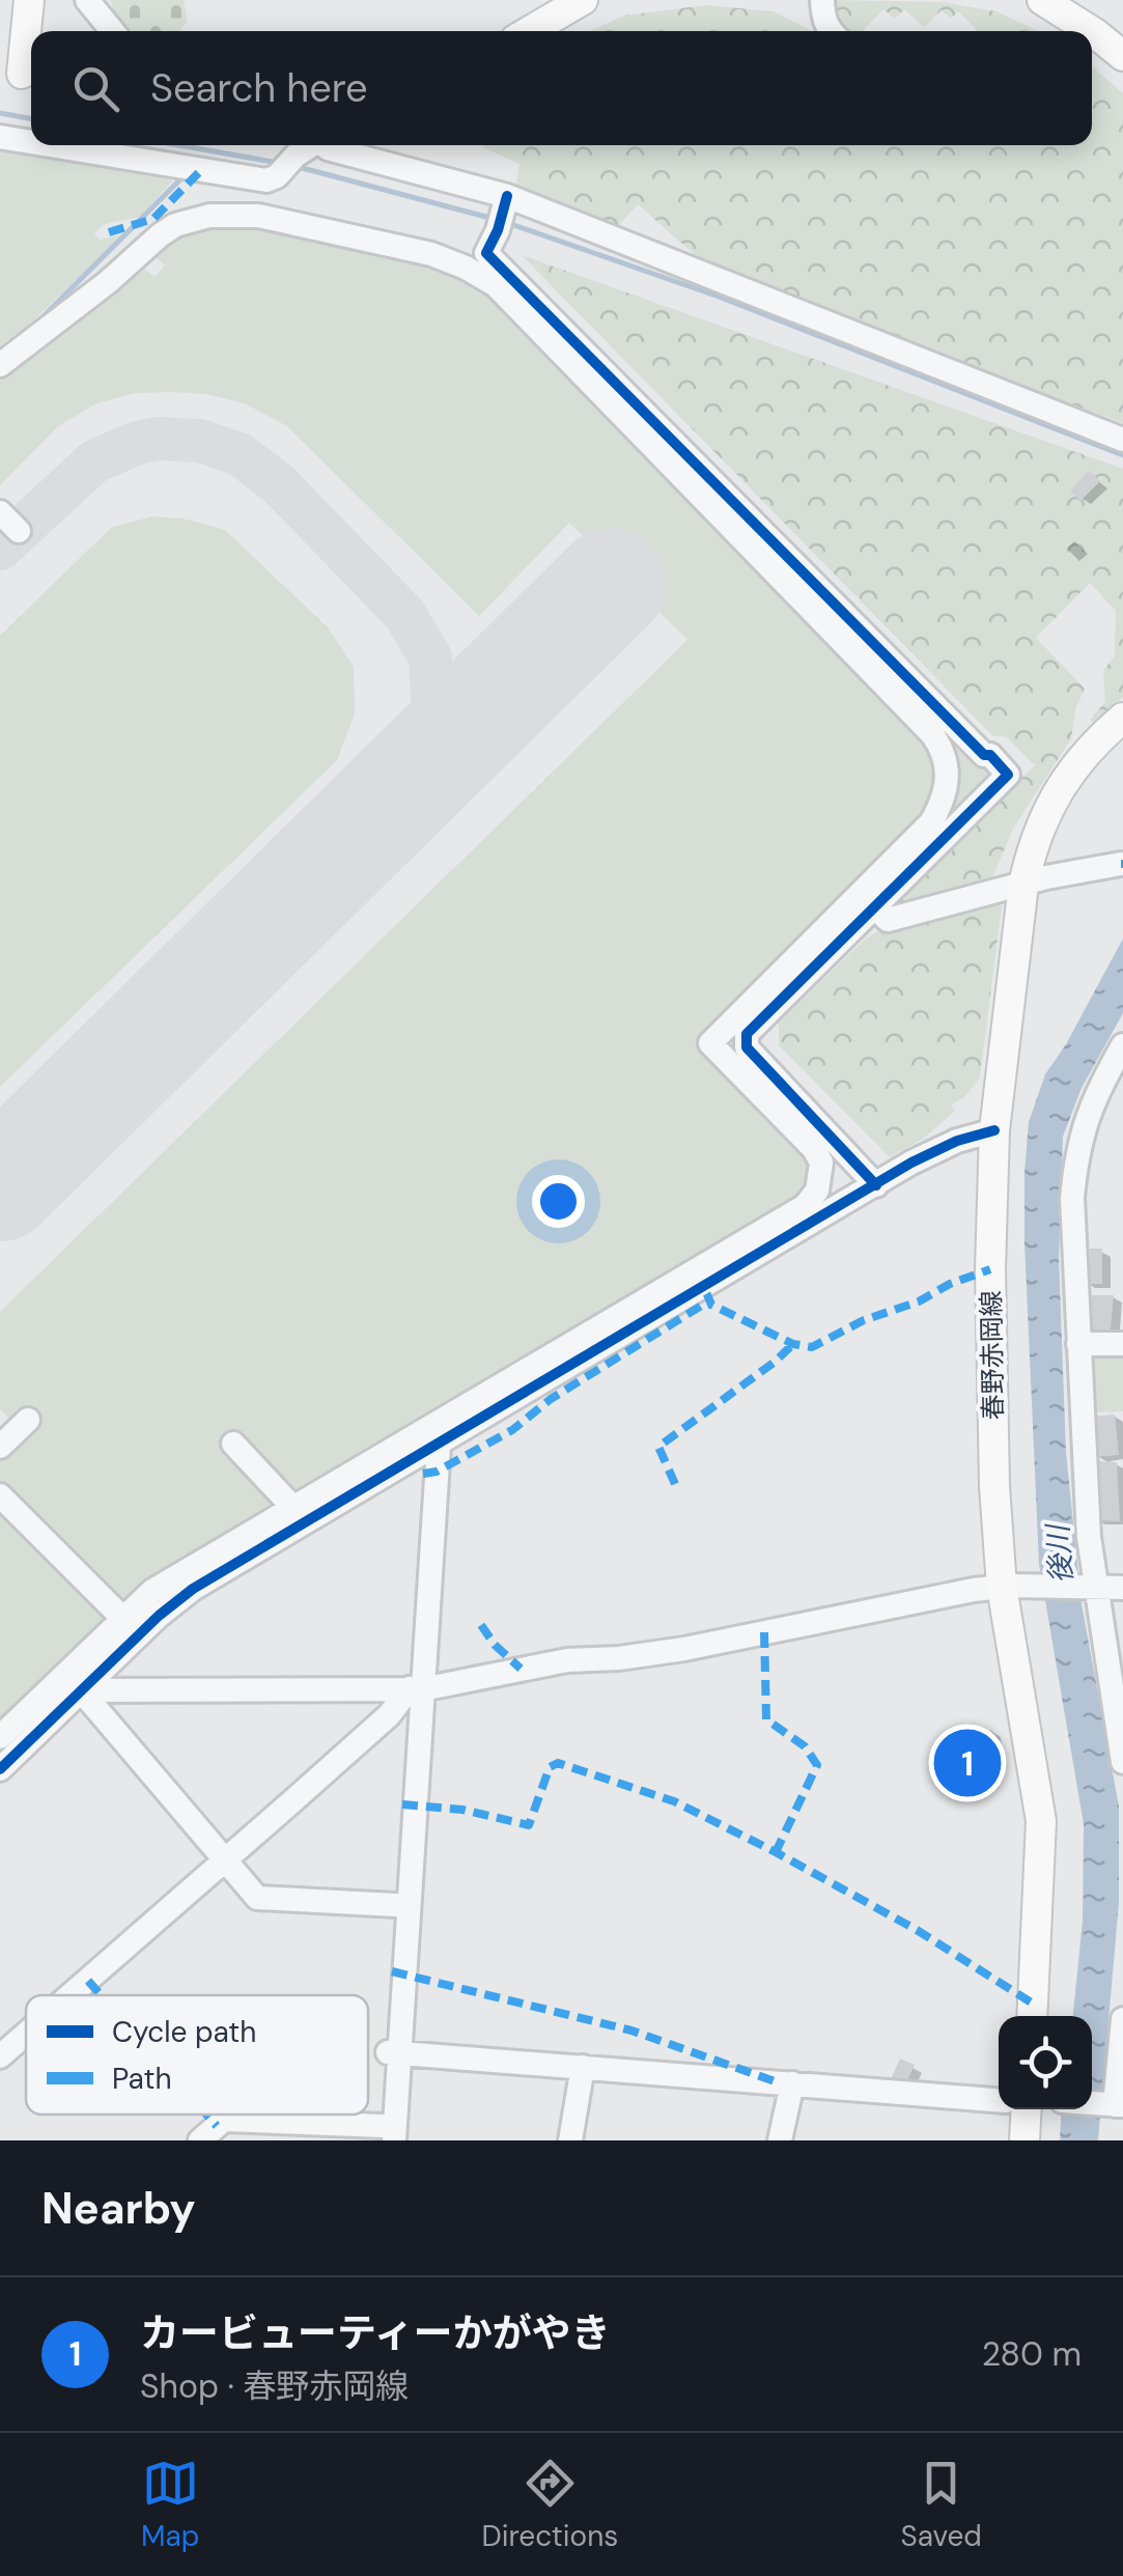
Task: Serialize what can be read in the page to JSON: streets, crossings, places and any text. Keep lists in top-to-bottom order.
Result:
{
  "streets": {
    "main road": ["春野赤岡線"]
  },
  "water": ["後川"],
  "legend": ["Cycle path", "Path"],
  "page": {
    "search": "Search here",
    "pins": "1",
    "heading": "Nearby",
    "list": [
      {
        "mark": "1",
        "name": "カービューティーかがやき",
        "note": "Shop · 春野赤岡線",
        "value": "280 m"
      }
    ],
    "nav": ["Map", "Directions", "Saved"]
  }
}
